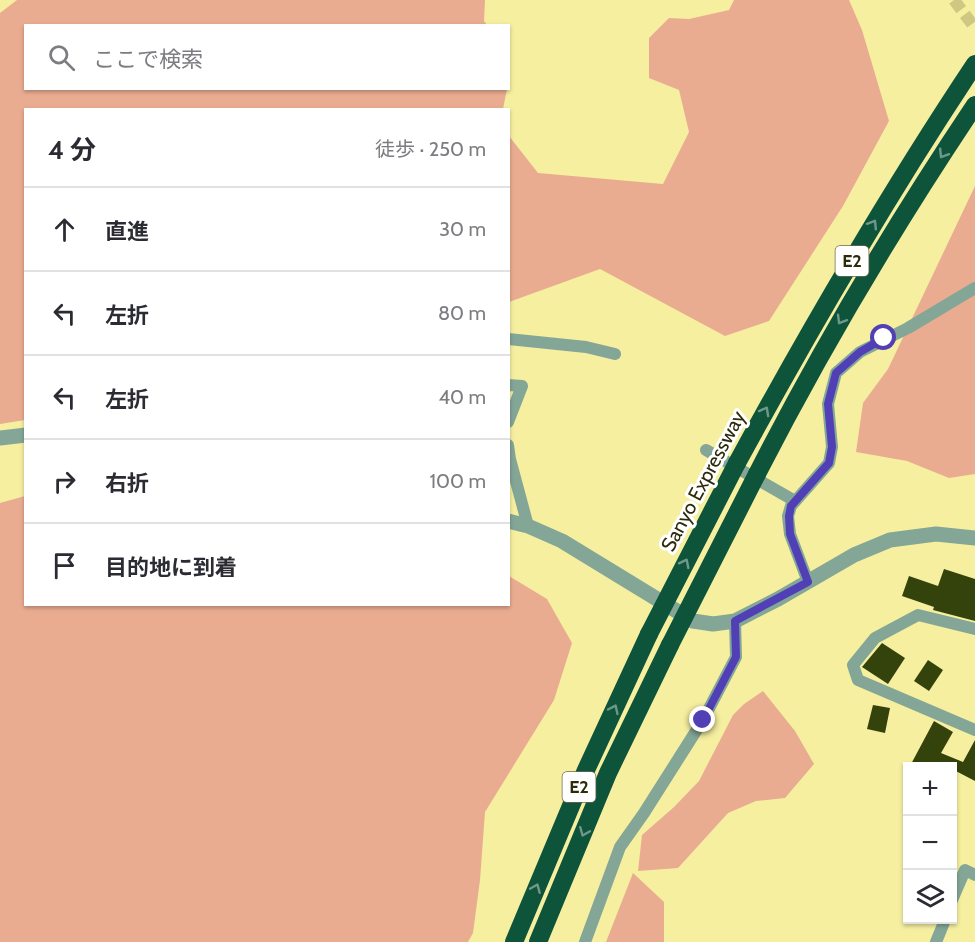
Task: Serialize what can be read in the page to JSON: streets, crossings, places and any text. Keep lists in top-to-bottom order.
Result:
{
  "streets": {
    "highway": ["E2", "Sanyo Expressway"]
  },
  "page": {
    "search": "ここで検索",
    "heading": ["4 分", "徒歩 · 250 m"],
    "list": [
      ["直進", "30 m"],
      ["左折", "80 m"],
      ["左折", "40 m"],
      ["右折", "100 m"],
      "目的地に到着"
    ],
    "map_buttons": ["+", "−"]
  }
}
